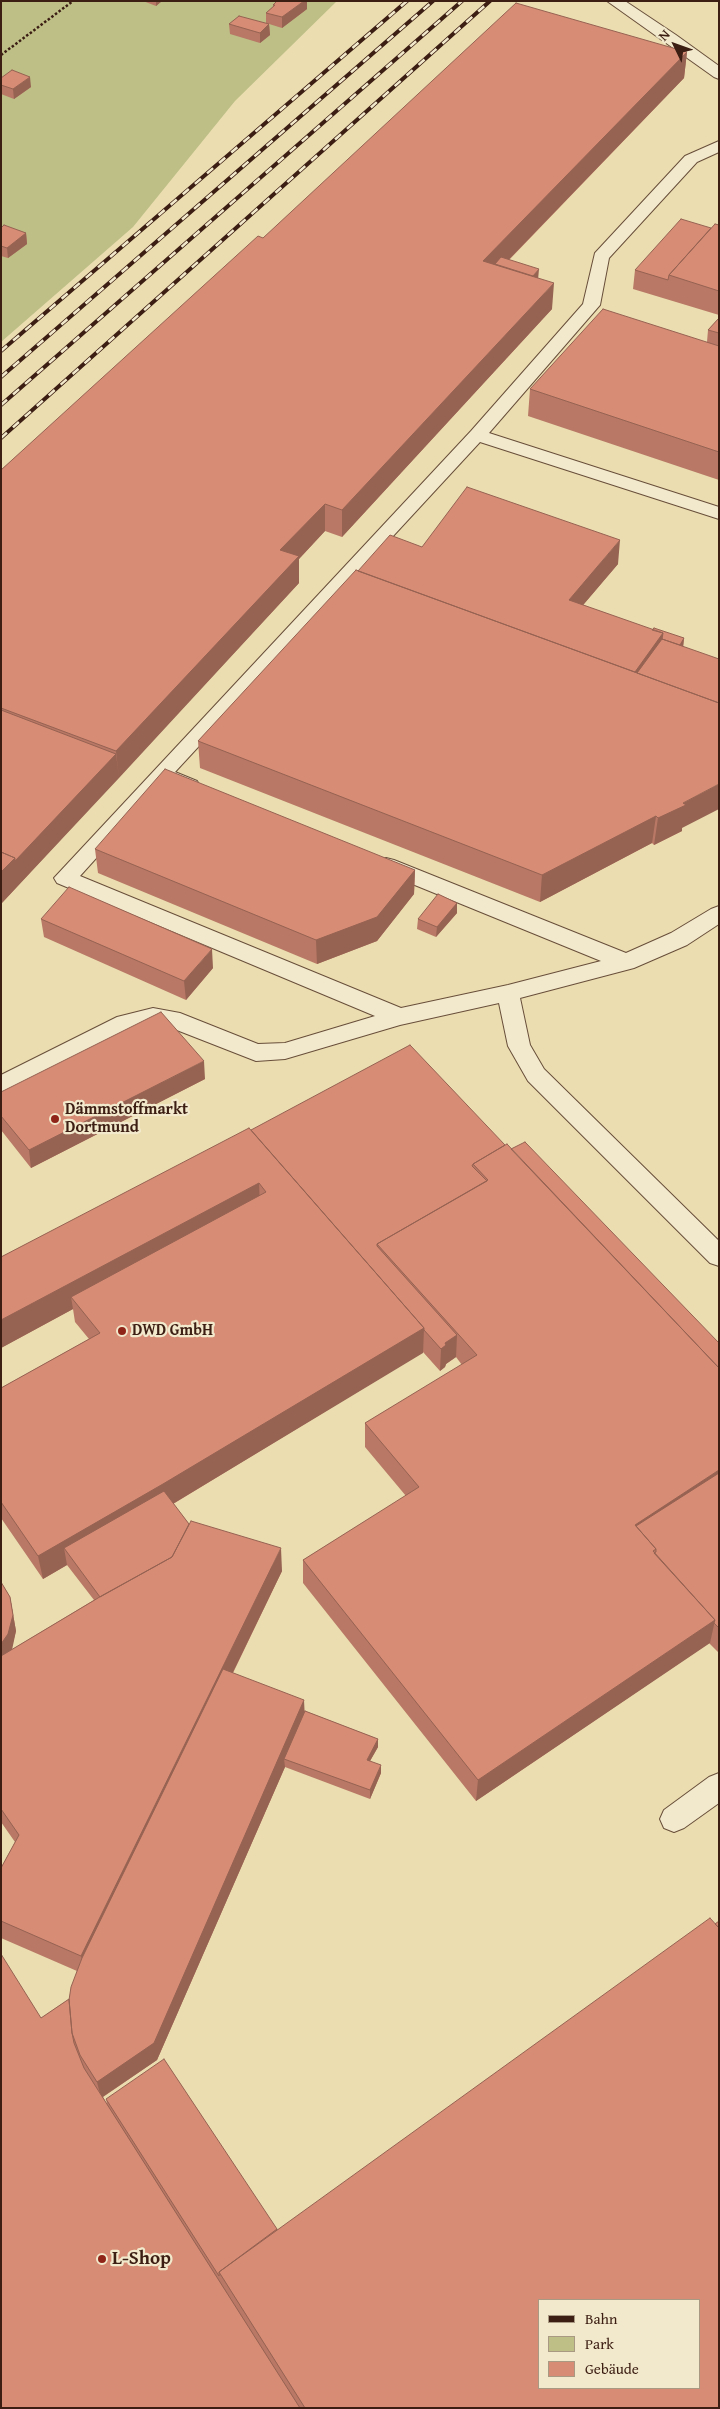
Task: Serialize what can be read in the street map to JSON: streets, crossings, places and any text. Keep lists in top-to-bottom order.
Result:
{
  "places": ["Dämmstoffmarkt Dortmund", "DWD GmbH", "L-Shop"],
  "legend": ["Bahn", "Park", "Gebäude"],
  "north": "top left"
}
